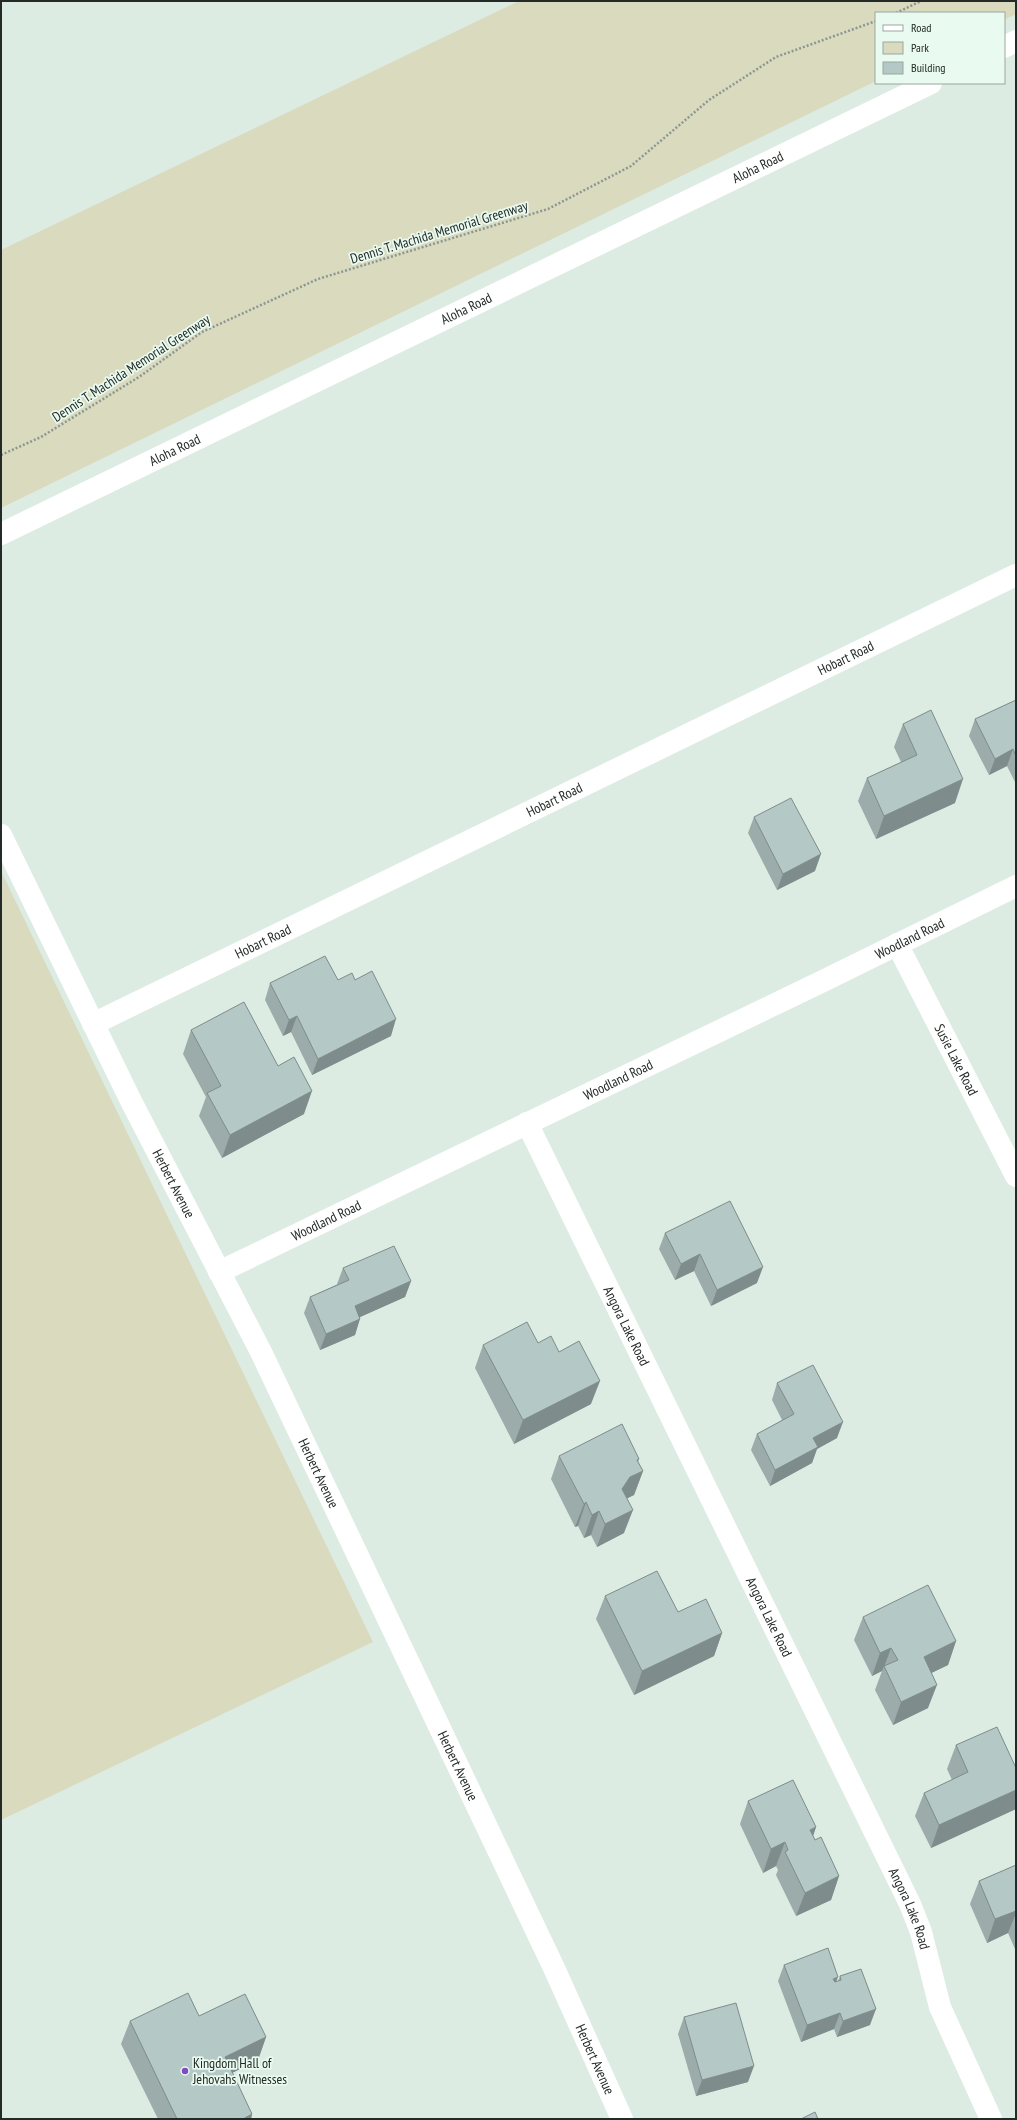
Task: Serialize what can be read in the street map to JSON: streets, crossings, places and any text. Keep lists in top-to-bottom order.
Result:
{
  "streets": {
    "street": [
      "Aloha Road",
      "Hobart Road",
      "Woodland Road",
      "Susie Lake Road",
      "Herbert Avenue",
      "Angora Lake Road"
    ],
    "path": ["Dennis T. Machida Memorial Greenway"]
  },
  "crossings": [
    ["Hobart Road", "Herbert Avenue"],
    ["Woodland Road", "Susie Lake Road"],
    ["Woodland Road", "Herbert Avenue"],
    ["Woodland Road", "Angora Lake Road"]
  ],
  "places": ["Kingdom Hall of Jehovahs Witnesses"],
  "legend": ["Road", "Park", "Building"]
}
